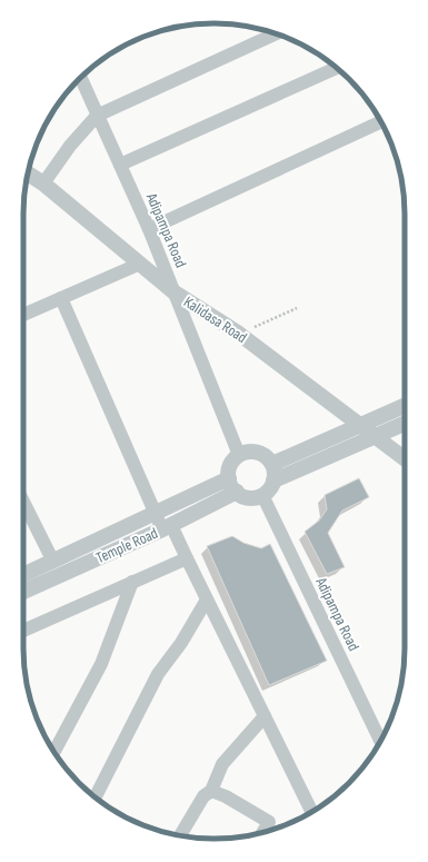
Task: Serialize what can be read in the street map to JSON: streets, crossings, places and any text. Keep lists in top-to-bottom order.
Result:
{
  "streets": {
    "street": ["Adipampa Road", "Kalidasa Road", "Temple Road"]
  },
  "crossings": [
    ["Adipampa Road", "Kalidasa Road"],
    ["Adipampa Road", "Temple Road"]
  ]
}
